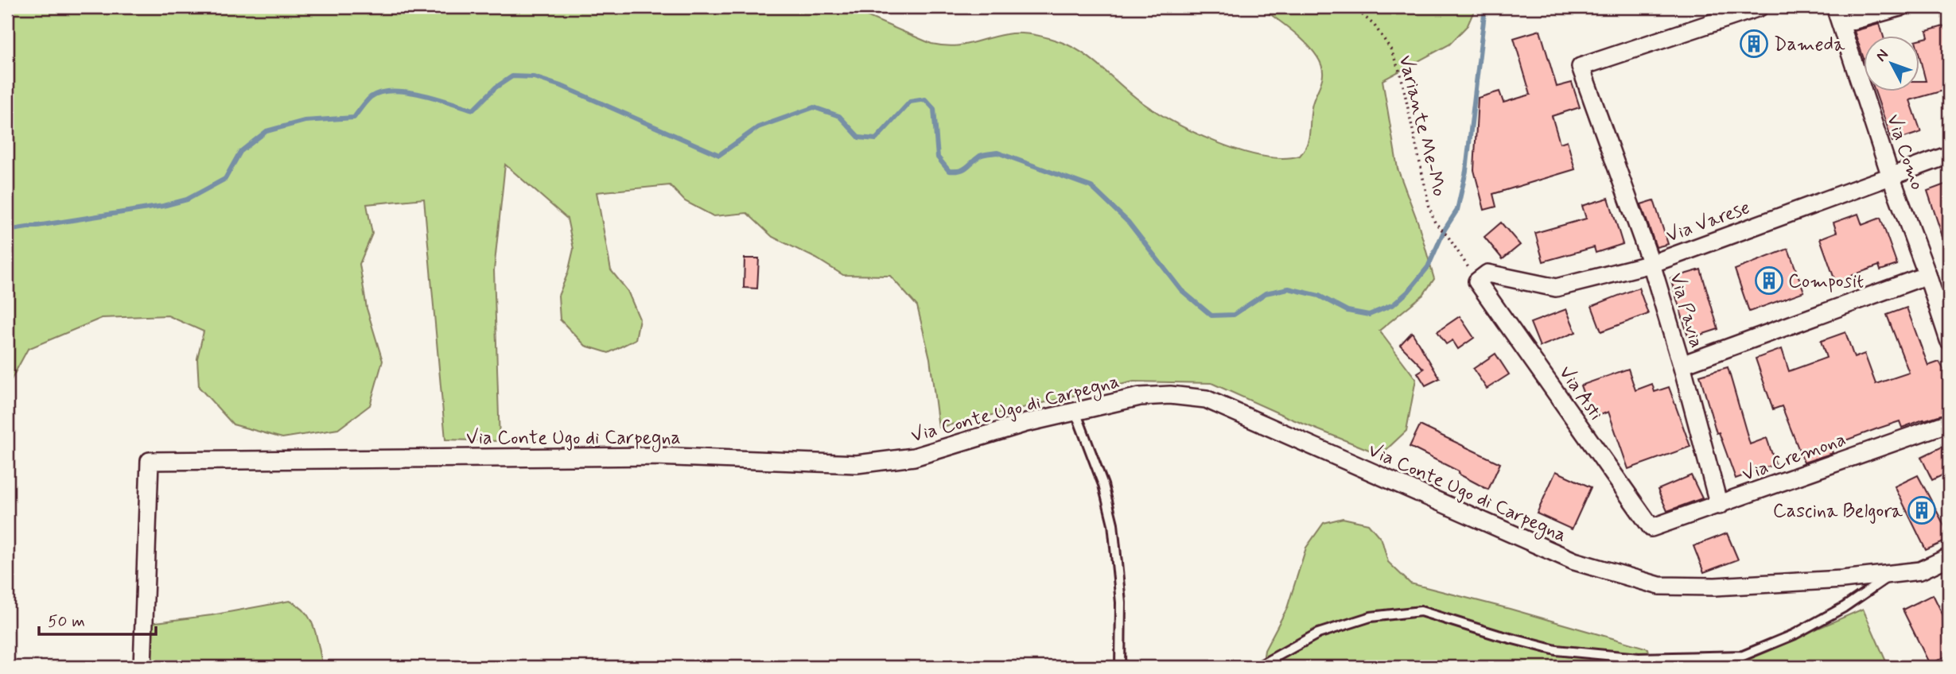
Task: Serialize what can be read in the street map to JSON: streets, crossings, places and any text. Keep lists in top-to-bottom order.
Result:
{
  "streets": {
    "street": [
      "Via Como",
      "Via Varese",
      "Via Pavia",
      "Via Asti",
      "Via Conte Ugo di Carpegna",
      "Via Cremona"
    ],
    "path": ["Variante Me-Mo"]
  },
  "crossings": [
    ["Variante Me-Mo", "Via Varese"],
    ["Variante Me-Mo", "Via Asti"],
    ["Via Como", "Via Varese"],
    ["Via Varese", "Via Pavia"],
    ["Via Varese", "Via Asti"],
    ["Via Pavia", "Via Cremona"],
    ["Via Asti", "Via Cremona"]
  ],
  "places": {
    "building": ["Dameda", "Composit", "Cascina Belgora"]
  },
  "scale_bar": "50 m",
  "north": "top left"
}
